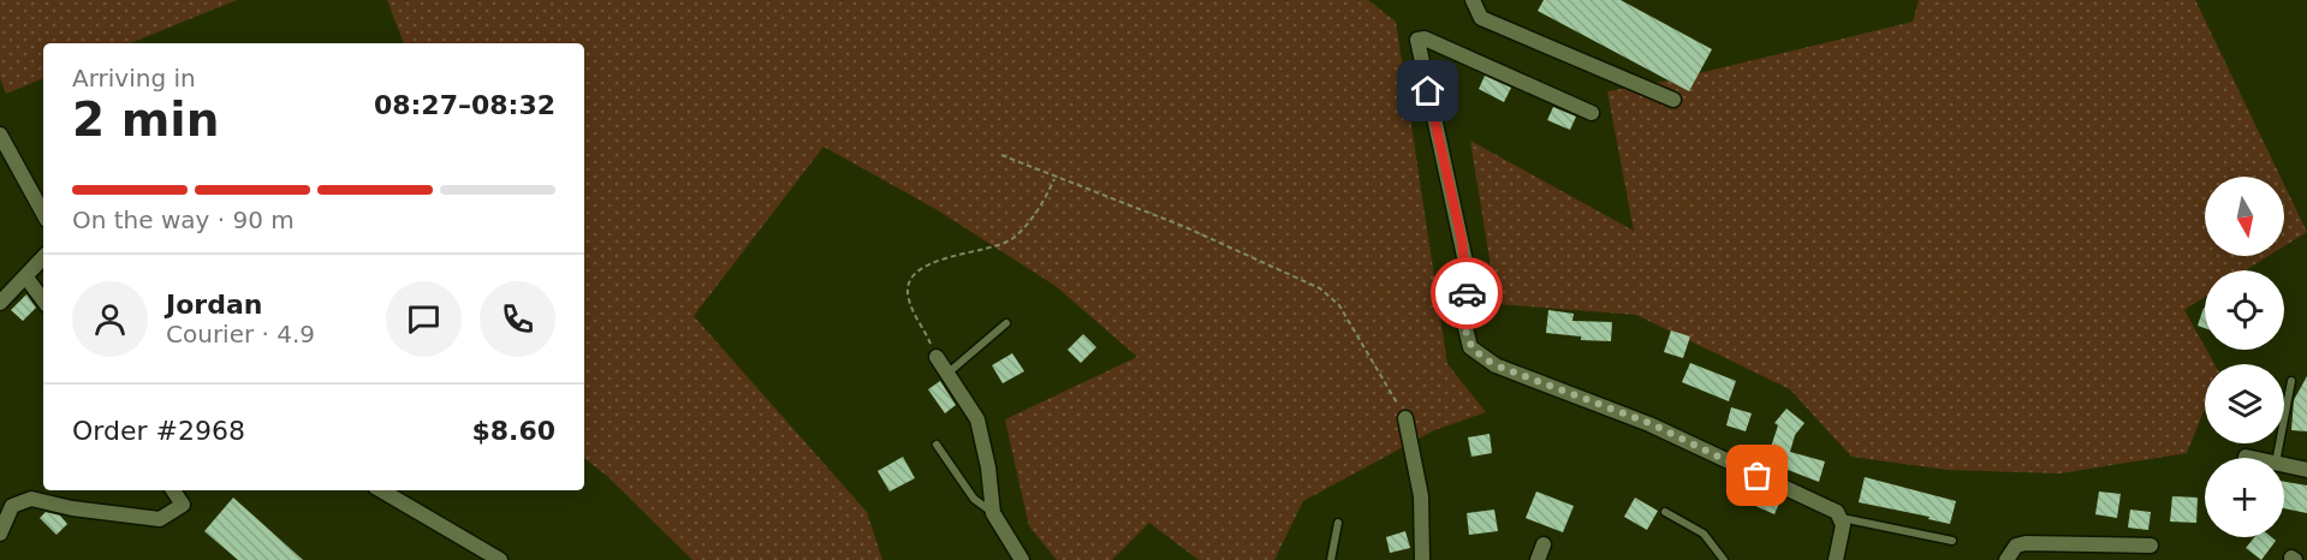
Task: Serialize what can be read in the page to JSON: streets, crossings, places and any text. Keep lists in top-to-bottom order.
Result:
{
  "north": "bottom",
  "page": {
    "heading": ["2 min", "Arriving in", "08:27–08:32"],
    "panel": [
      "Jordan",
      "Courier · 4.9",
      "Order #2968",
      "$8.60"
    ],
    "bar": "On the way · 90 m",
    "map_buttons": "+"
  }
}
